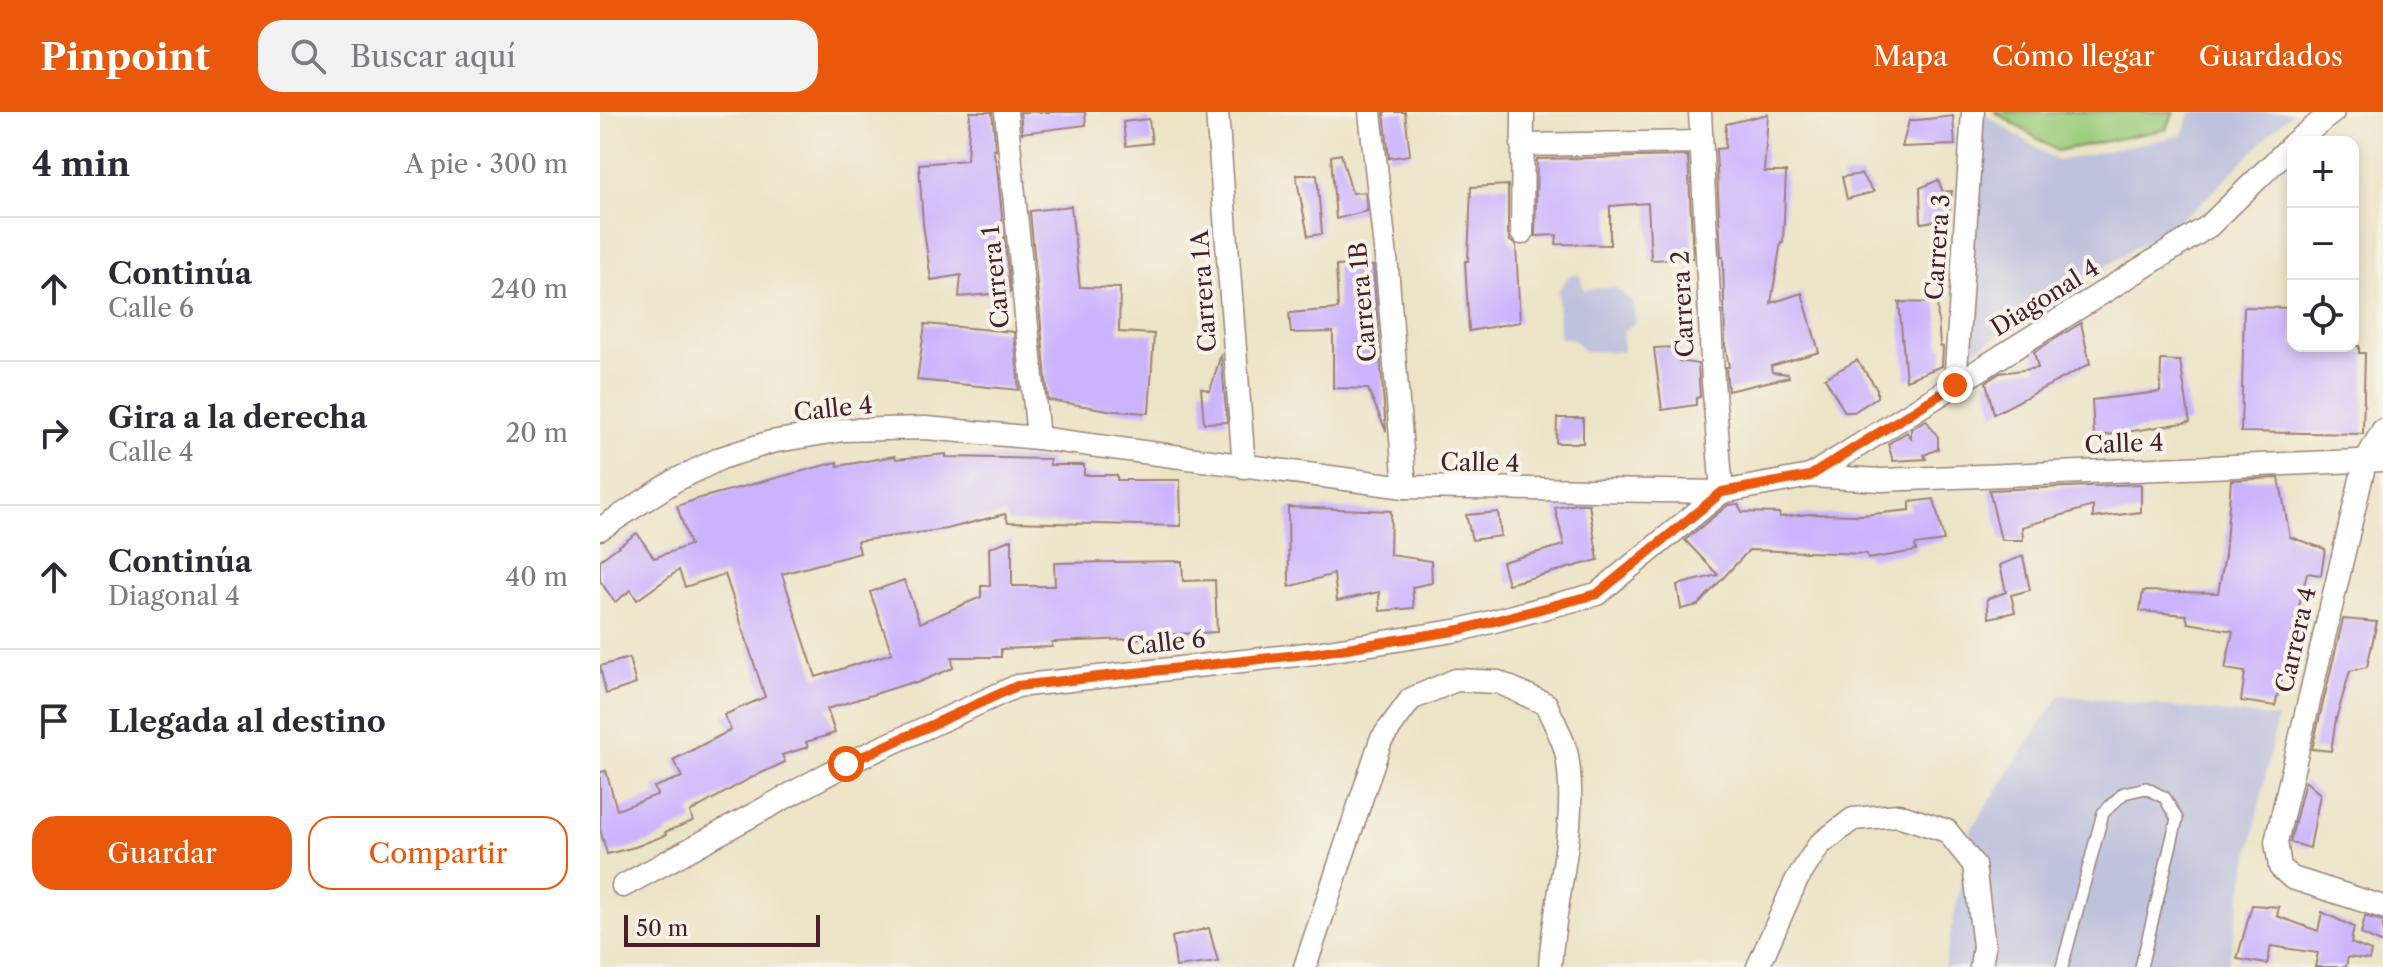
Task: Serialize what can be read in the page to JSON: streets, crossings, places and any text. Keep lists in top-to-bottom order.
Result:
{
  "streets": {
    "street": [
      "Carrera 3",
      "Carrera 1",
      "Carrera 1A",
      "Diagonal 4",
      "Carrera 1B",
      "Carrera 2",
      "Calle 4",
      "Carrera 4",
      "Calle 6"
    ]
  },
  "crossings": [
    ["Carrera 3", "Diagonal 4"],
    ["Carrera 1", "Calle 4"],
    ["Carrera 1A", "Calle 4"],
    ["Diagonal 4", "Calle 4"],
    ["Carrera 1B", "Calle 4"],
    ["Carrera 2", "Calle 4"],
    ["Carrera 2", "Calle 6"],
    ["Calle 4", "Carrera 4"],
    ["Calle 4", "Calle 6"]
  ],
  "scale_bar": "50 m",
  "page": {
    "header": "Pinpoint",
    "search": "Buscar aquí",
    "nav": ["Mapa", "Cómo llegar", "Guardados"],
    "heading": ["4 min", "A pie · 300 m"],
    "map_buttons": ["+", "−"],
    "list": [
      ["Continúa", "Calle 6", "240 m"],
      ["Gira a la derecha", "Calle 4", "20 m"],
      ["Continúa", "Diagonal 4", "40 m"],
      "Llegada al destino"
    ],
    "buttons": ["Guardar", "Compartir"],
    "scale": "50 m"
  }
}
